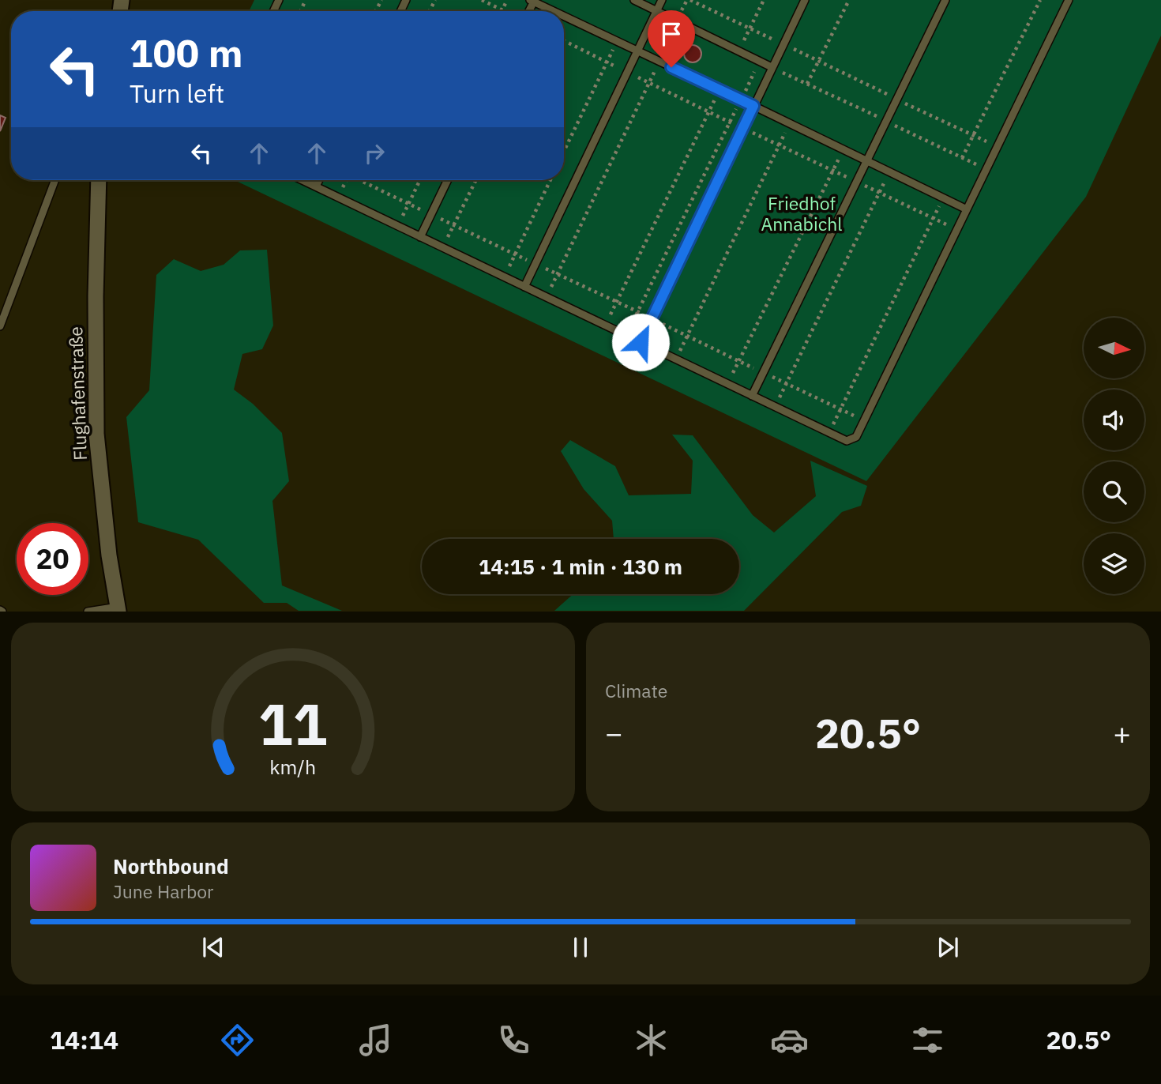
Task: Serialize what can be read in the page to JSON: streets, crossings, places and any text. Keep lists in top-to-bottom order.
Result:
{
  "streets": {
    "street": ["Flughafenstraße"]
  },
  "parks": ["Friedhof Annabichl"],
  "north": "right",
  "page": {
    "turn": ["100 m", "Turn left"],
    "limit": "20",
    "trip": "14:15 · 1 min · 130 m",
    "tile": "Climate",
    "heat": ["−", "20.5°", "+"],
    "song": ["Northbound", "June Harbor"],
    "tabs": ["14:14", "20.5°"],
    "gauge": ["11", "km/h"]
  }
}
